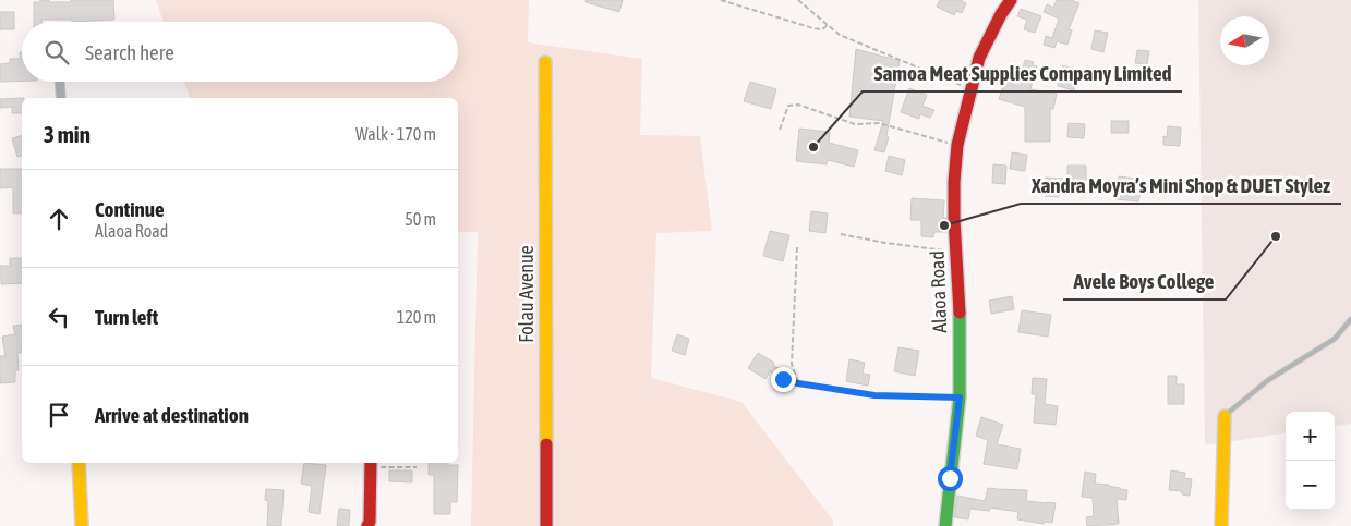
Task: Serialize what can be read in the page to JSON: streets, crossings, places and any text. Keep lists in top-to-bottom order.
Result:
{
  "streets": {
    "street": ["Alaoa Road", "Folau Avenue"]
  },
  "places": ["Samoa Meat Supplies Company Limited", "Xandra Moyra’s Mini Shop & DUET Stylez", "Avele Boys College"],
  "north": "left",
  "page": {
    "search": "Search here",
    "heading": ["3 min", "Walk · 170 m"],
    "list": [
      ["Continue", "Alaoa Road", "50 m"],
      ["Turn left", "120 m"],
      "Arrive at destination"
    ],
    "map_buttons": ["+", "−"]
  }
}
